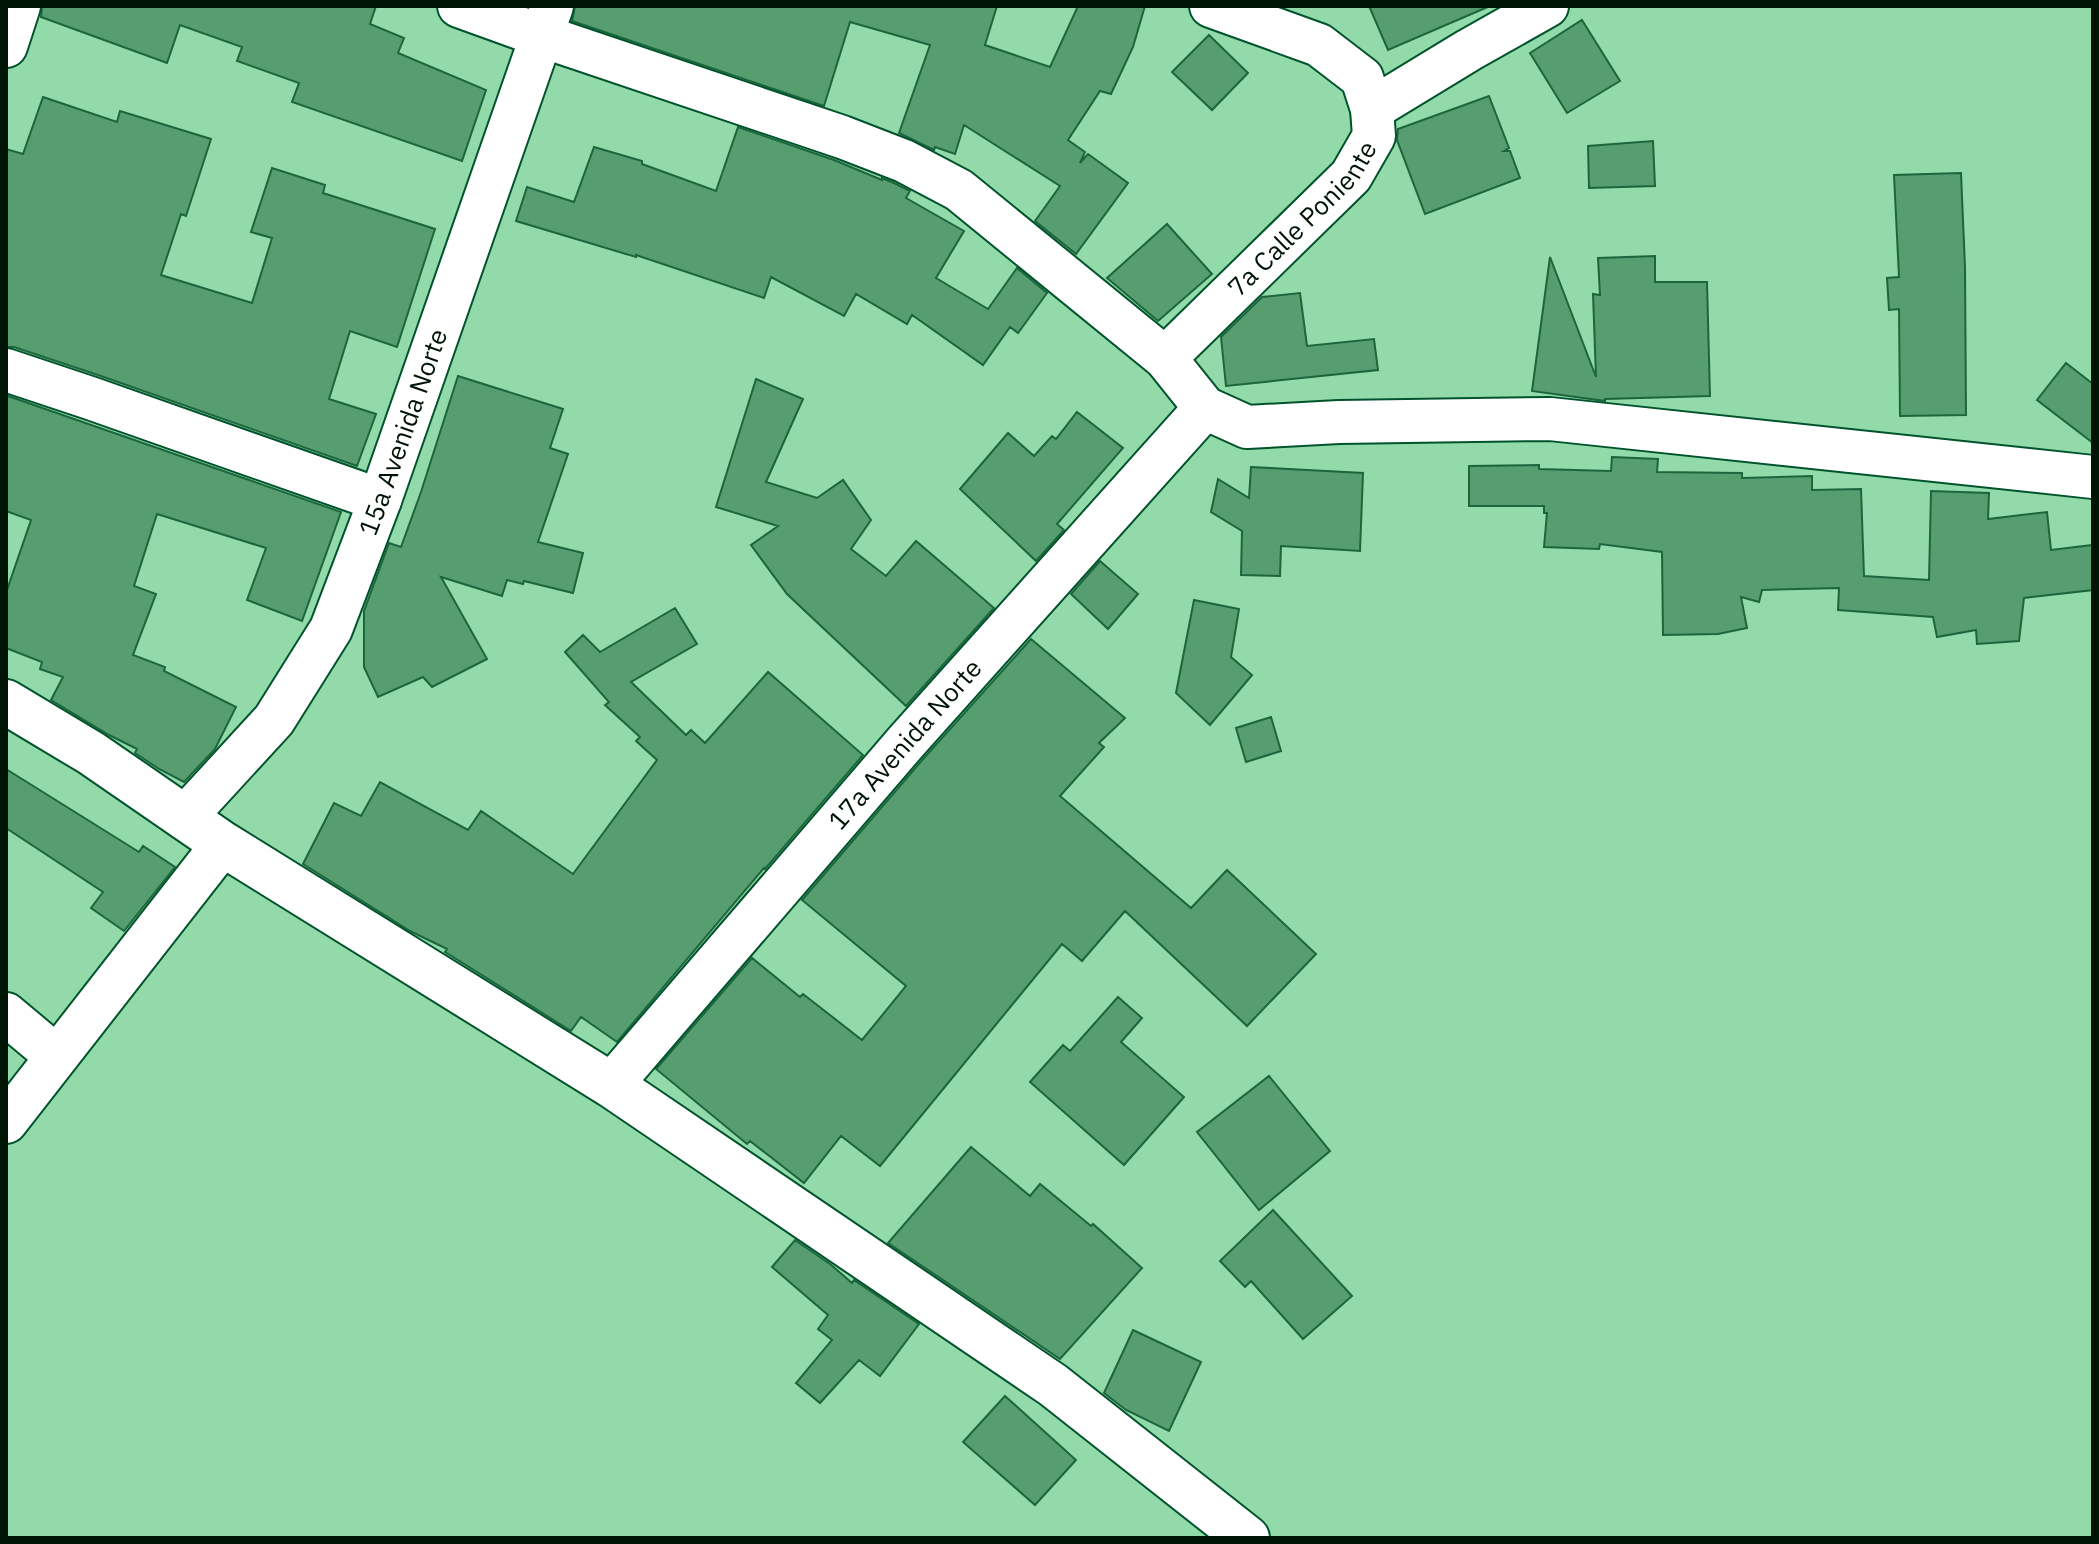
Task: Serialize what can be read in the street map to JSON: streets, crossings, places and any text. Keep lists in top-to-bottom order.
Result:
{
  "streets": {
    "street": ["7a Calle Poniente", "15a Avenida Norte", "17a Avenida Norte"]
  }
}
